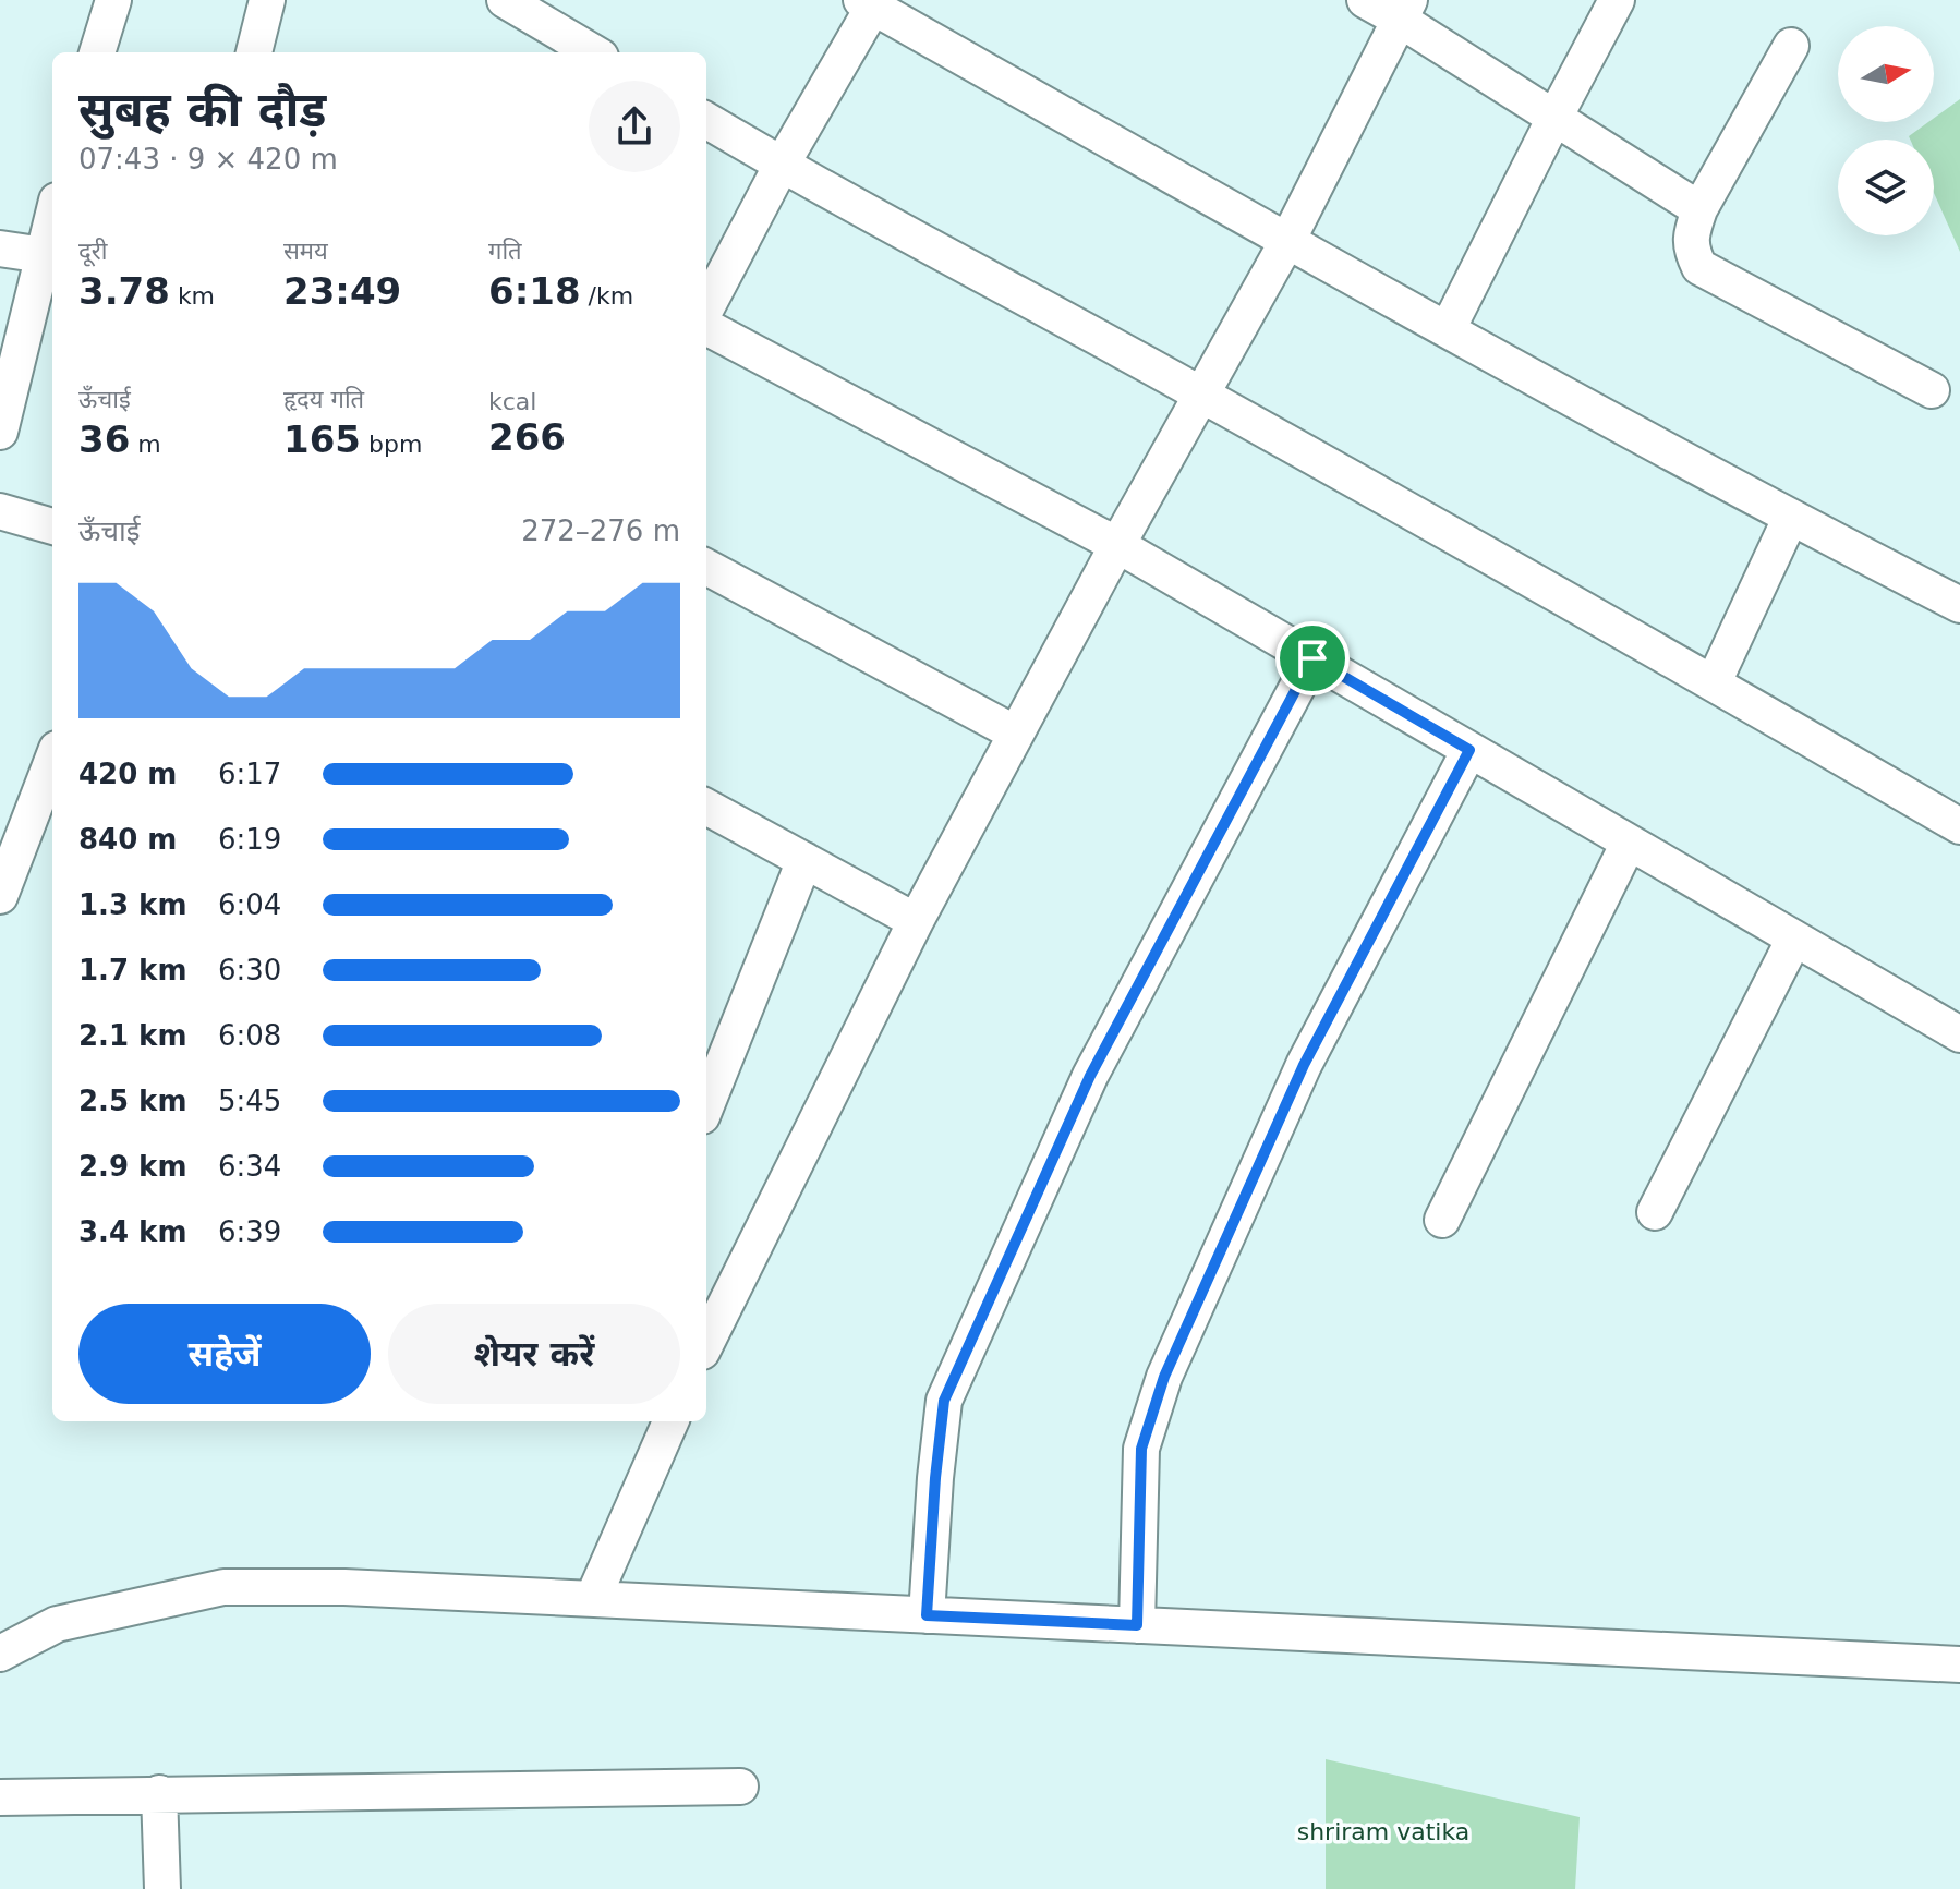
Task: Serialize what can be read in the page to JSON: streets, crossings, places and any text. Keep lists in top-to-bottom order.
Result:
{
  "parks": ["shriram vatika"],
  "north": "right",
  "page": {
    "heading": ["सुबह की दौड़", "07:43 · 9 × 420 m"],
    "stats": [
      ["दूरी", "3.78 km"],
      ["समय", "23:49"],
      ["गति", "6:18 /km"],
      ["ऊँचाई", "36 m"],
      ["हृदय गति", "165 bpm"],
      ["kcal", "266"]
    ],
    "chart": ["ऊँचाई", "272–276 m"],
    "list": [
      {
        "name": "420 m",
        "note": "6:17"
      },
      {
        "name": "840 m",
        "note": "6:19"
      },
      {
        "name": "1.3 km",
        "note": "6:04"
      },
      {
        "name": "1.7 km",
        "note": "6:30"
      },
      {
        "name": "2.1 km",
        "note": "6:08"
      },
      {
        "name": "2.5 km",
        "note": "5:45"
      },
      {
        "name": "2.9 km",
        "note": "6:34"
      },
      {
        "name": "3.4 km",
        "note": "6:39"
      }
    ],
    "buttons": ["सहेजें", "शेयर करें"]
  }
}
